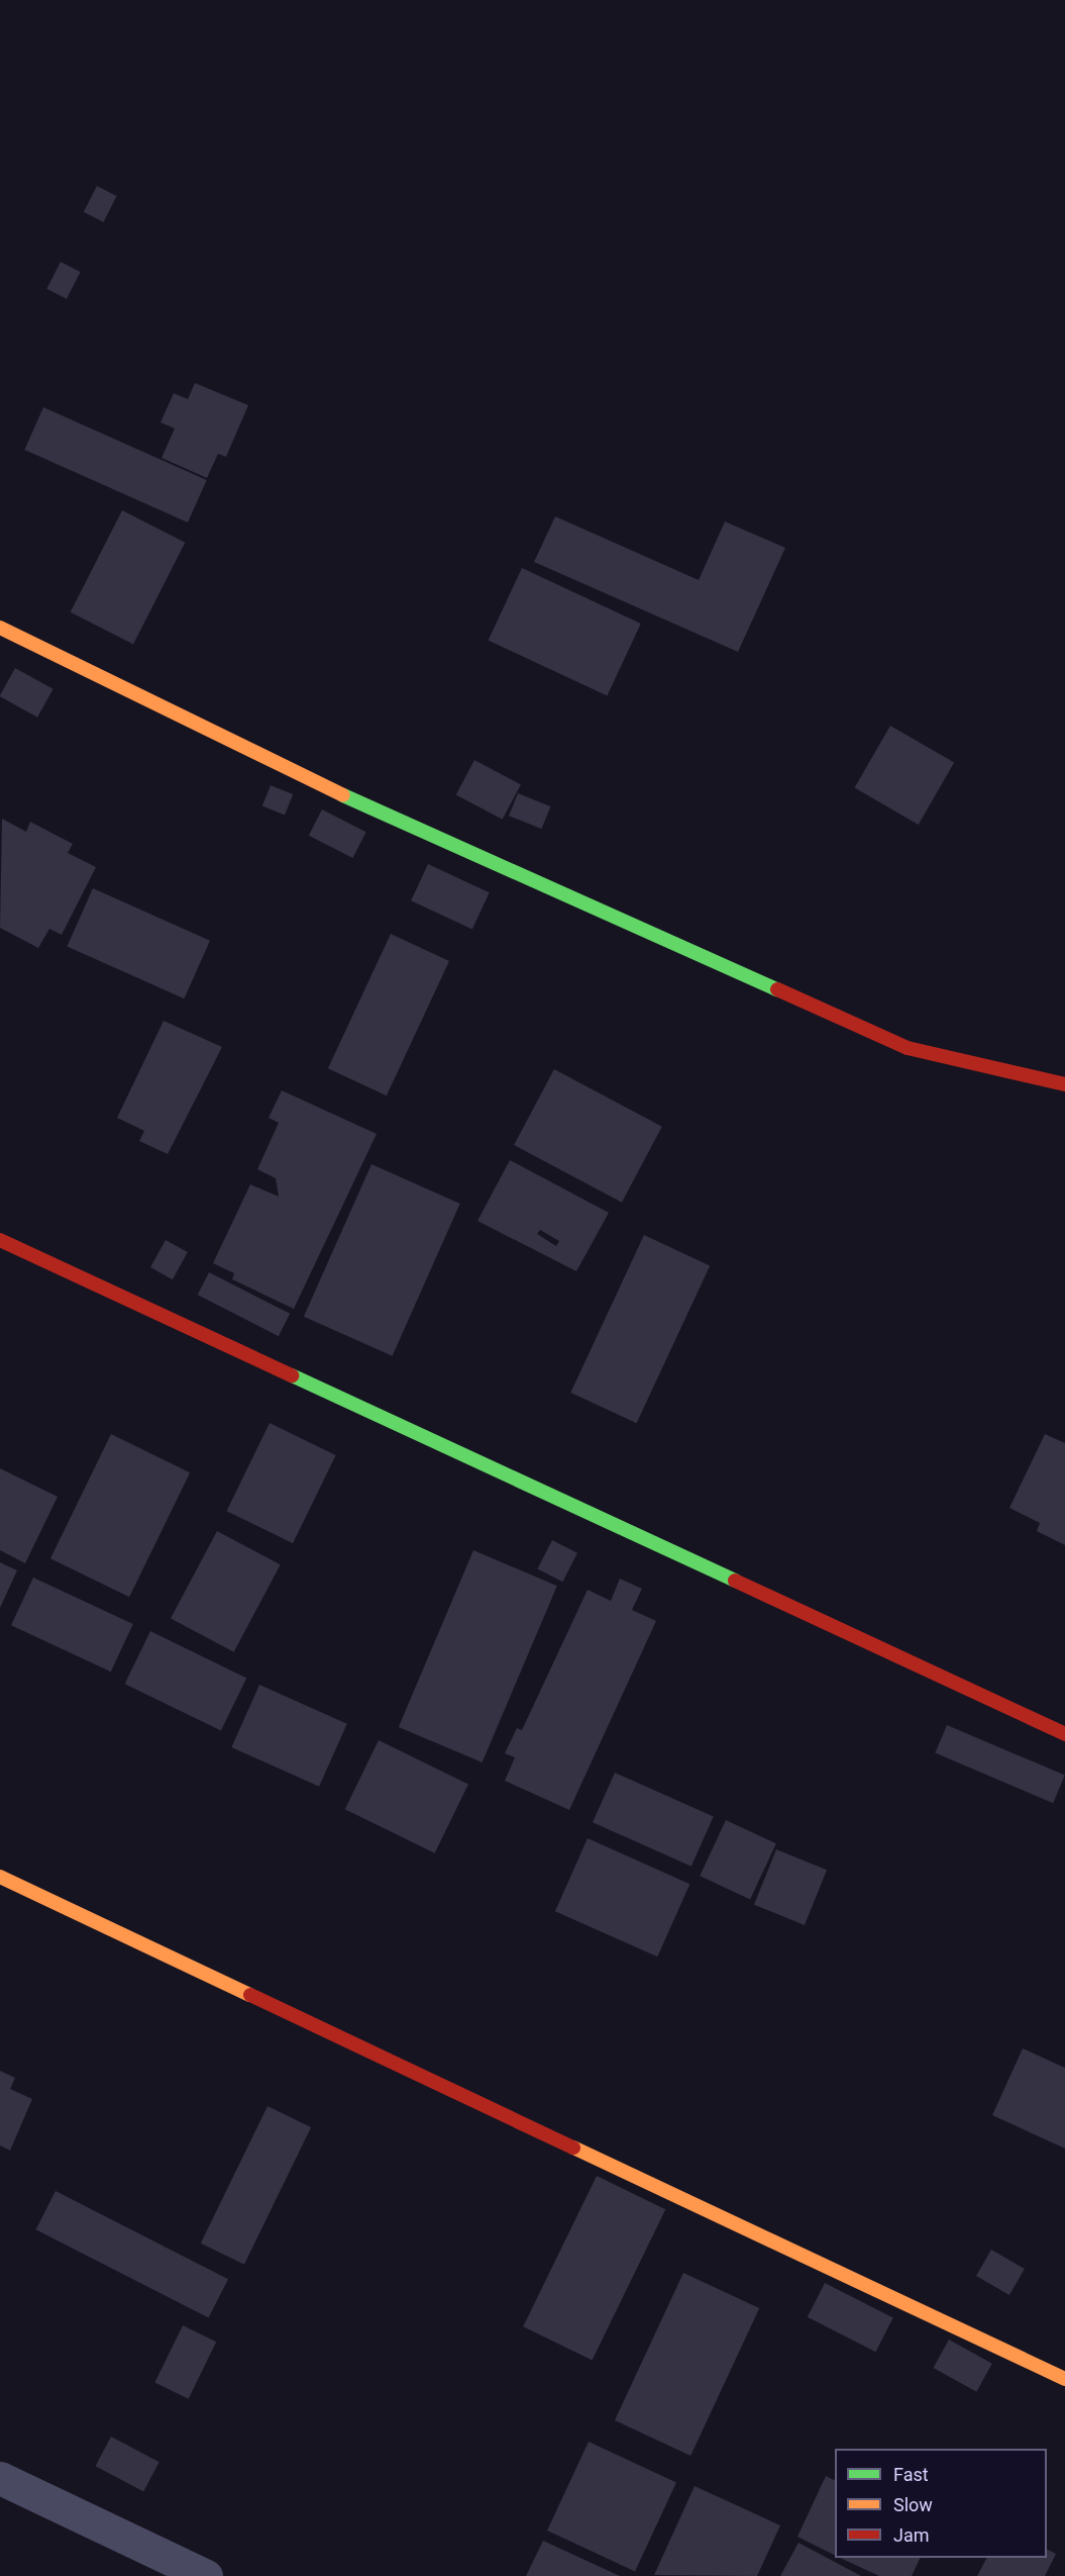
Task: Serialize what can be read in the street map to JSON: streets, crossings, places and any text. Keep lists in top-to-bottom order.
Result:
{
  "legend": ["Fast", "Slow", "Jam"]
}
